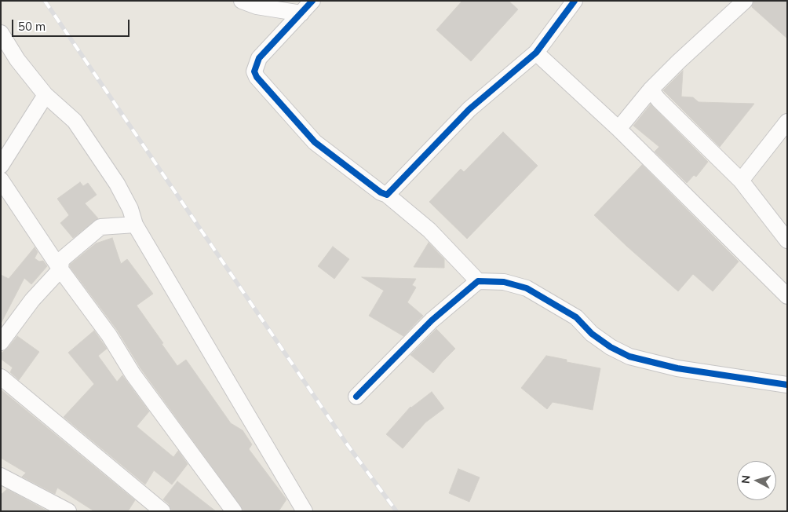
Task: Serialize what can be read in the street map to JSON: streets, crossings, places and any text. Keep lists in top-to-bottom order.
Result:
{
  "scale_bar": "50 m",
  "north": "left"
}
